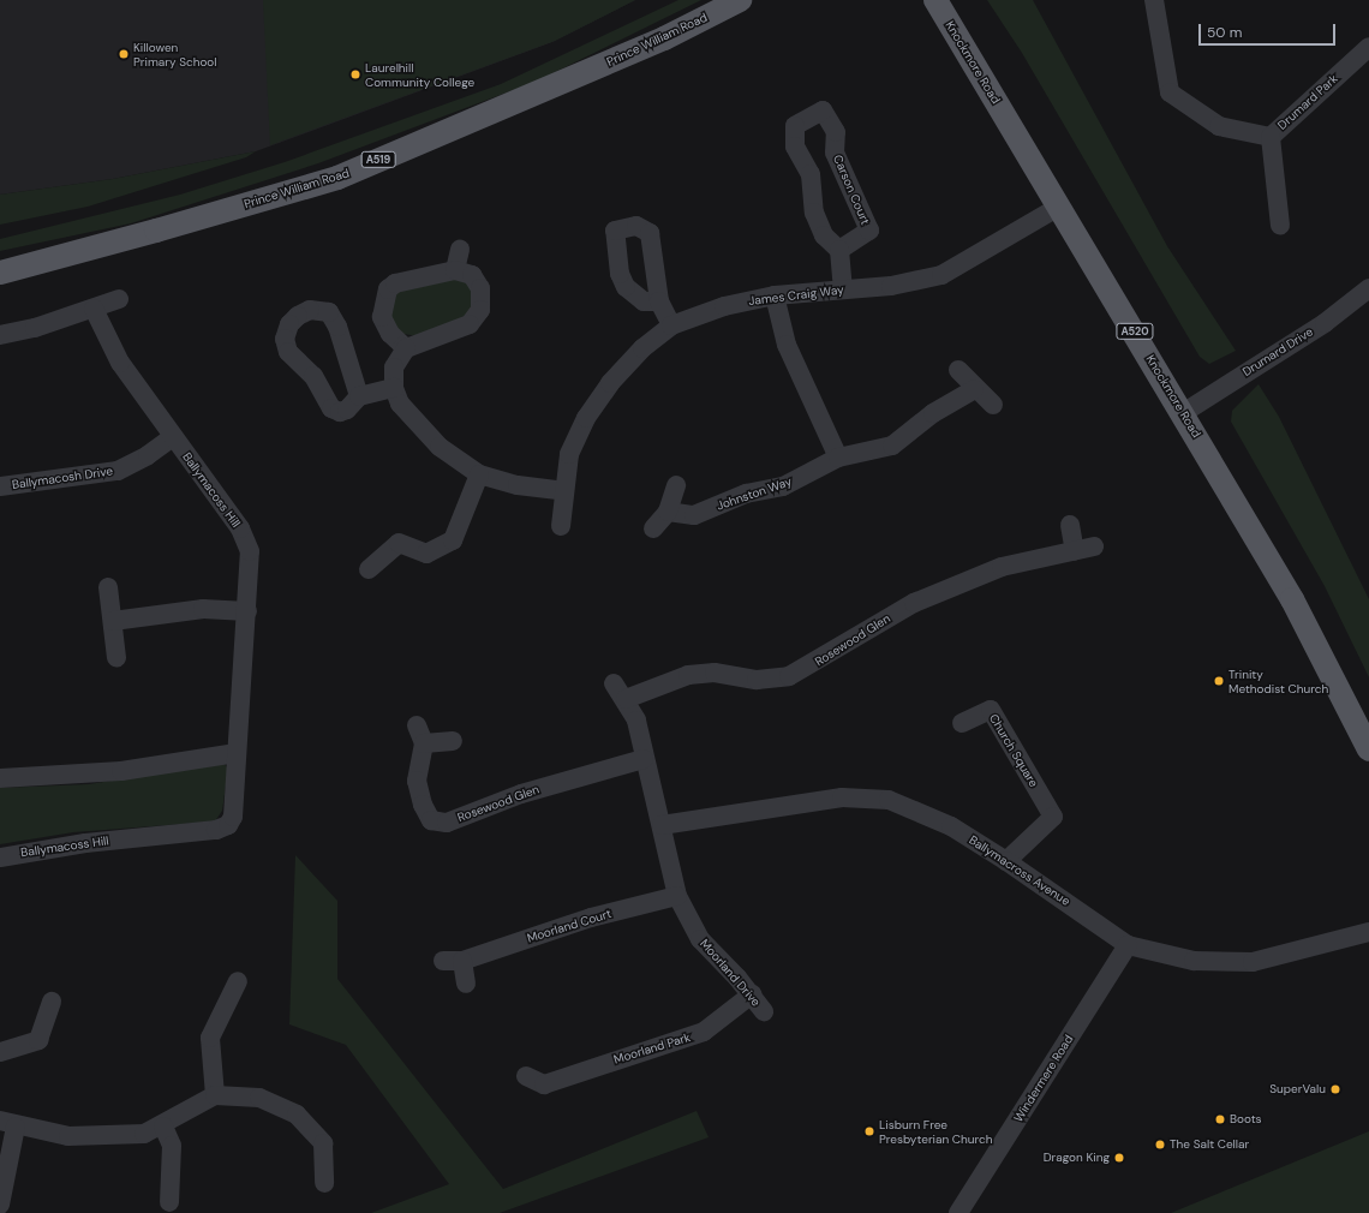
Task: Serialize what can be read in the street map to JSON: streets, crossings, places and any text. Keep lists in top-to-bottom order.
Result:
{
  "streets": {
    "main road": [
      "Prince William Road",
      "Knockmore Road",
      "A519",
      "A520"
    ],
    "street": [
      "Drumard Park",
      "Carson Court",
      "James Craig Way",
      "Drumard Drive",
      "Ballymacosh Drive",
      "Ballymacoss Hill",
      "Johnston Way",
      "Rosewood Glen",
      "Church Square",
      "Ballymacross Avenue",
      "Moorland Court",
      "Moorland Drive",
      "Moorland Park",
      "Windermere Road"
    ]
  },
  "crossings": [
    ["Knockmore Road", "James Craig Way"],
    ["Knockmore Road", "Drumard Drive"],
    ["Ballymacosh Drive", "Ballymacoss Hill"],
    ["Rosewood Glen", "Ballymacross Avenue"],
    ["Rosewood Glen", "Moorland Drive"],
    ["Church Square", "Ballymacross Avenue"],
    ["Ballymacross Avenue", "Moorland Drive"],
    ["Ballymacross Avenue", "Windermere Road"],
    ["Moorland Court", "Moorland Drive"],
    ["Moorland Drive", "Moorland Park"]
  ],
  "places": [
    "Killowen Primary School",
    "Laurelhill Community College",
    "Trinity Methodist Church",
    "SuperValu",
    "Boots",
    "Lisburn Free Presbyterian Church",
    "The Salt Cellar",
    "Dragon King"
  ],
  "scale_bar": "50 m"
}
